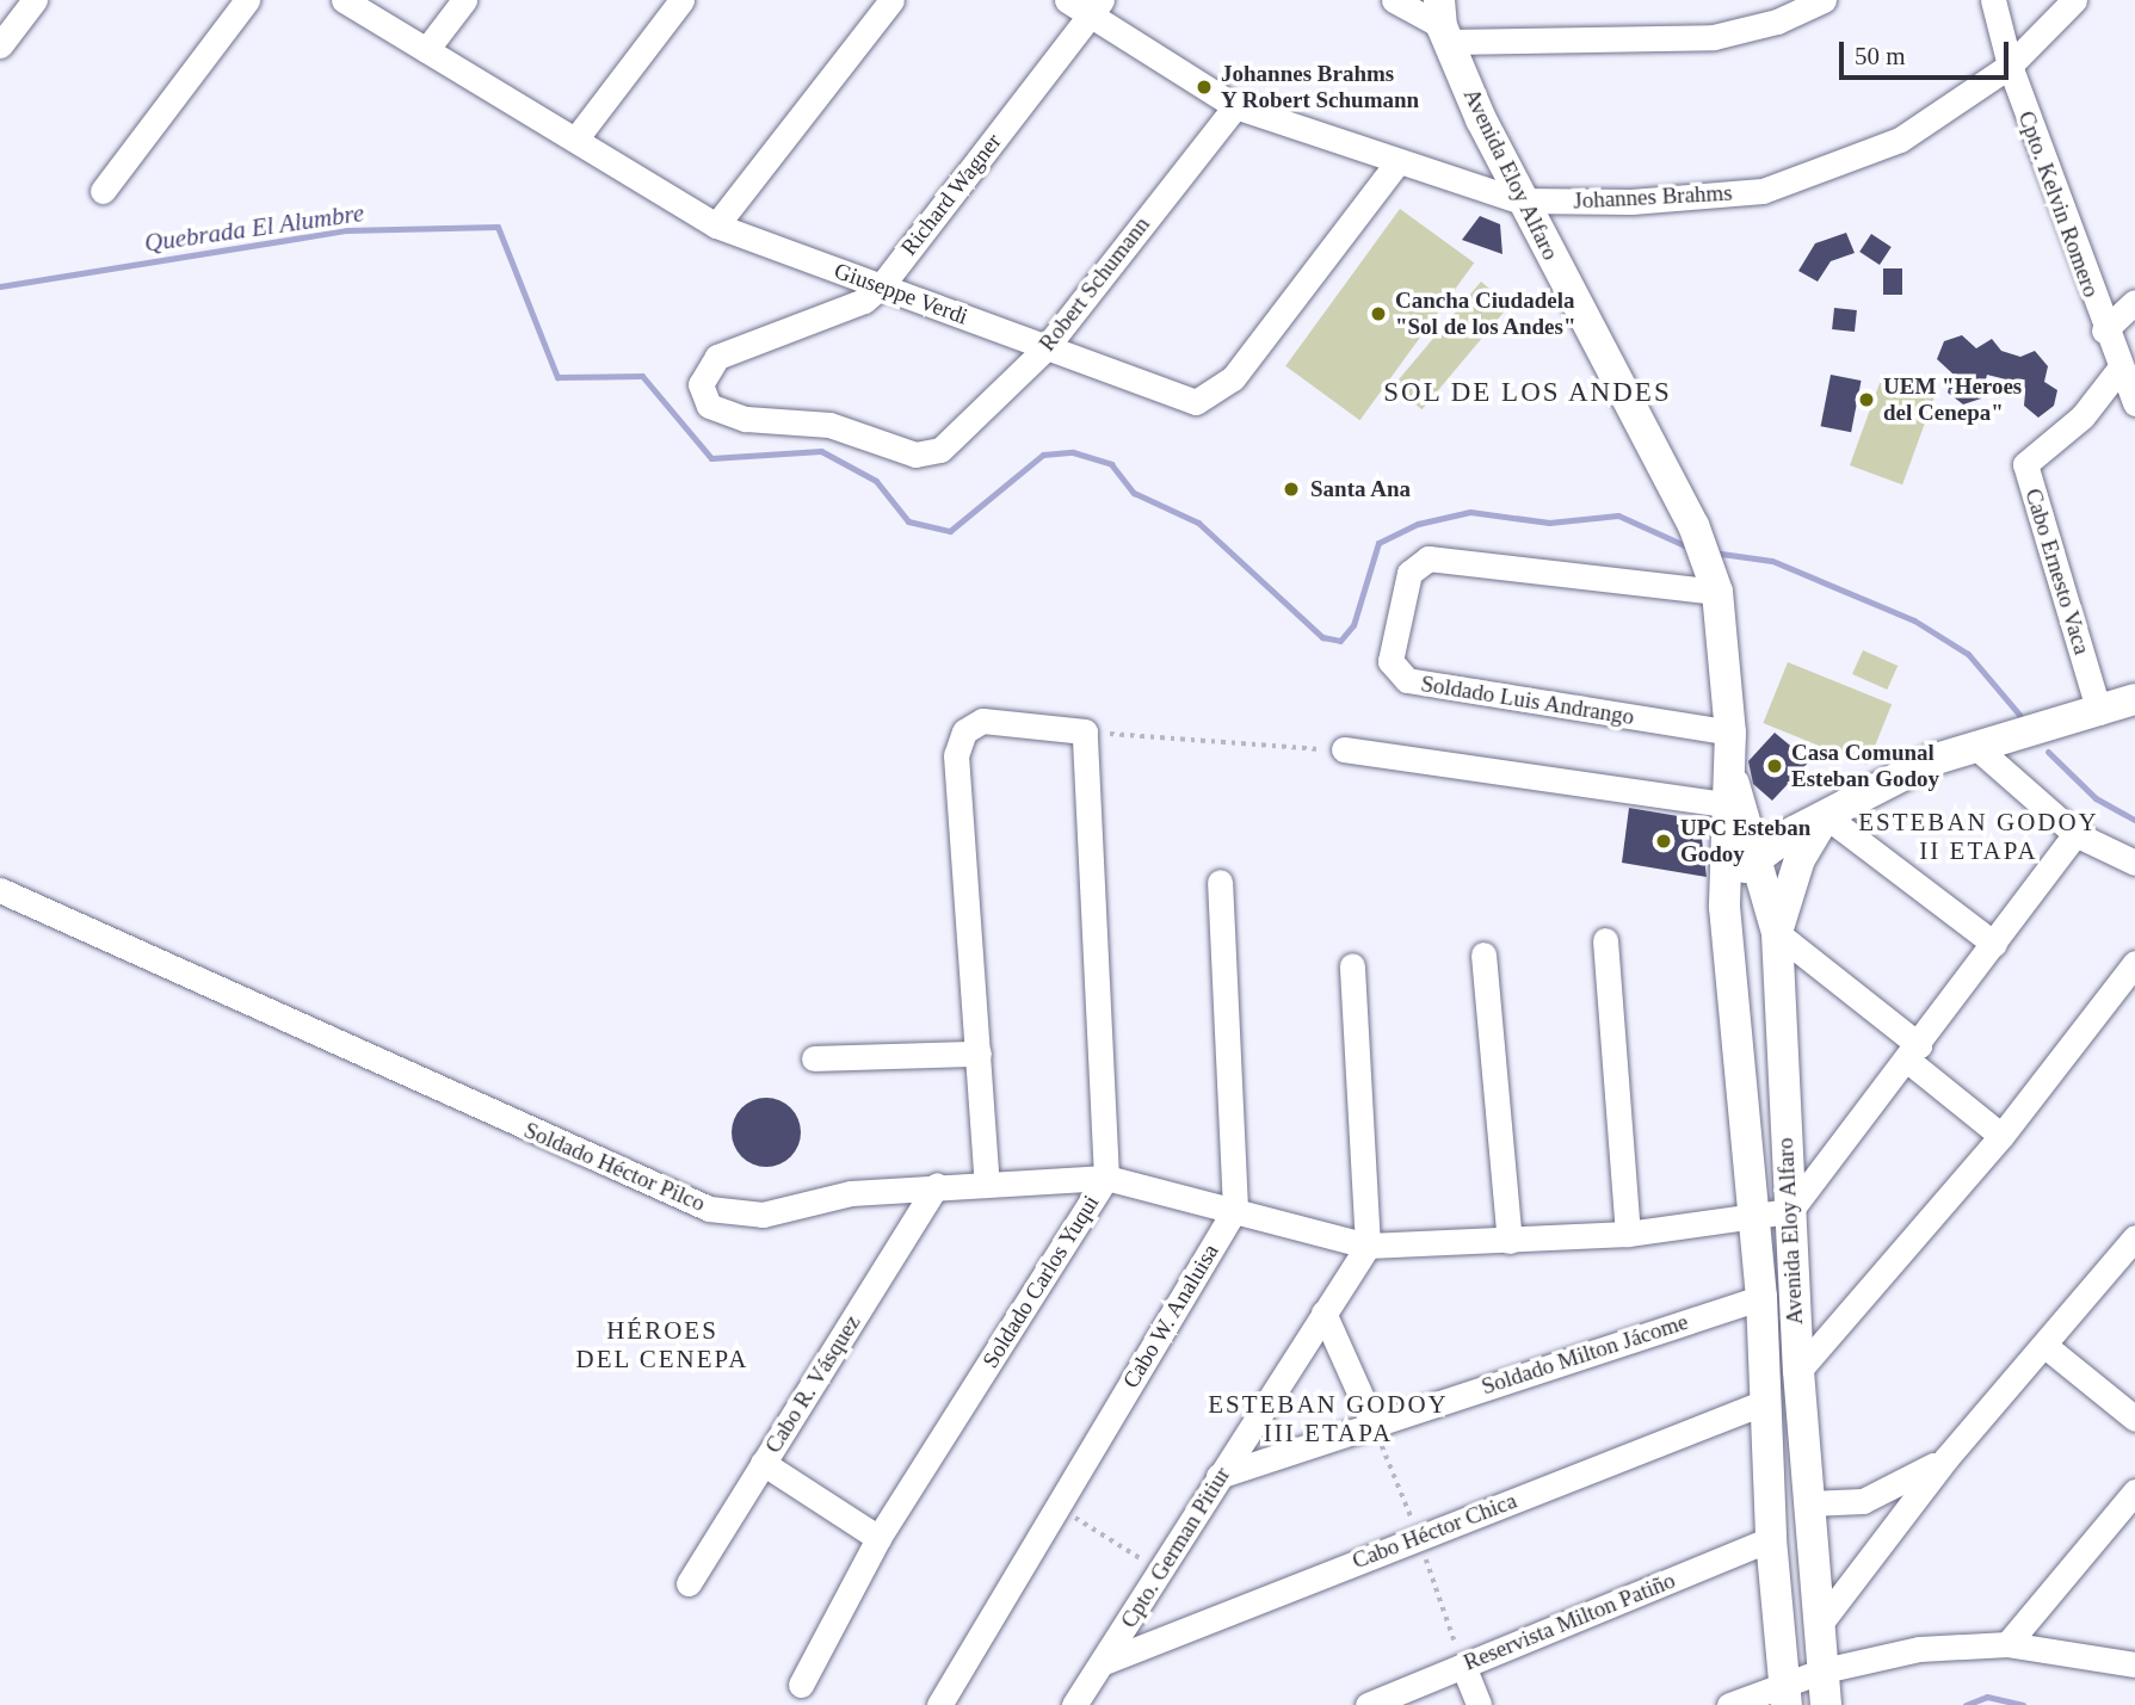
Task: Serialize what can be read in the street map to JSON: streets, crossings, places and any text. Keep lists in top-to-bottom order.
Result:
{
  "streets": {
    "street": [
      "Avenida Eloy Alfaro",
      "Richard Wagner",
      "Johannes Brahms",
      "Cpto. Kelvin Romero",
      "Robert Schumann",
      "Giuseppe Verdi",
      "Cabo Ernesto Vaca",
      "Soldado Luis Andrango",
      "Soldado Héctor Pilco",
      "Soldado Carlos Yuqui",
      "Cabo W. Analuisa",
      "Soldado Milton Jácome",
      "Cabo R. Vásquez",
      "Cabo Héctor Chica",
      "Cpto. German Pitiur",
      "Reservista Milton Patiño"
    ]
  },
  "crossings": [
    ["Avenida Eloy Alfaro", "Johannes Brahms"],
    ["Avenida Eloy Alfaro", "Soldado Luis Andrango"],
    ["Avenida Eloy Alfaro", "Soldado Héctor Pilco"],
    ["Avenida Eloy Alfaro", "Soldado Milton Jácome"],
    ["Avenida Eloy Alfaro", "Cabo Héctor Chica"],
    ["Avenida Eloy Alfaro", "Reservista Milton Patiño"],
    ["Richard Wagner", "Johannes Brahms"],
    ["Richard Wagner", "Robert Schumann"],
    ["Richard Wagner", "Giuseppe Verdi"],
    ["Johannes Brahms", "Cpto. Kelvin Romero"],
    ["Johannes Brahms", "Robert Schumann"],
    ["Johannes Brahms", "Giuseppe Verdi"],
    ["Cpto. Kelvin Romero", "Cabo Ernesto Vaca"],
    ["Robert Schumann", "Giuseppe Verdi"],
    ["Soldado Héctor Pilco", "Soldado Carlos Yuqui"],
    ["Soldado Héctor Pilco", "Cabo W. Analuisa"],
    ["Soldado Héctor Pilco", "Cabo R. Vásquez"],
    ["Soldado Héctor Pilco", "Cpto. German Pitiur"],
    ["Soldado Milton Jácome", "Cpto. German Pitiur"],
    ["Cabo Héctor Chica", "Cpto. German Pitiur"]
  ],
  "districts": [
    "SOL DE LOS ANDES",
    "ESTEBAN GODOY II ETAPA",
    "HÉROES DEL CENEPA",
    "ESTEBAN GODOY III ETAPA"
  ],
  "water": ["Quebrada El Alumbre"],
  "places": [
    "Johannes Brahms Y Robert Schumann",
    "Cancha Ciudadela \"Sol de los Andes\"",
    "UEM \"Heroes del Cenepa\"",
    "Santa Ana",
    "Casa Comunal Esteban Godoy",
    "UPC Esteban Godoy"
  ],
  "scale_bar": "50 m"
}
